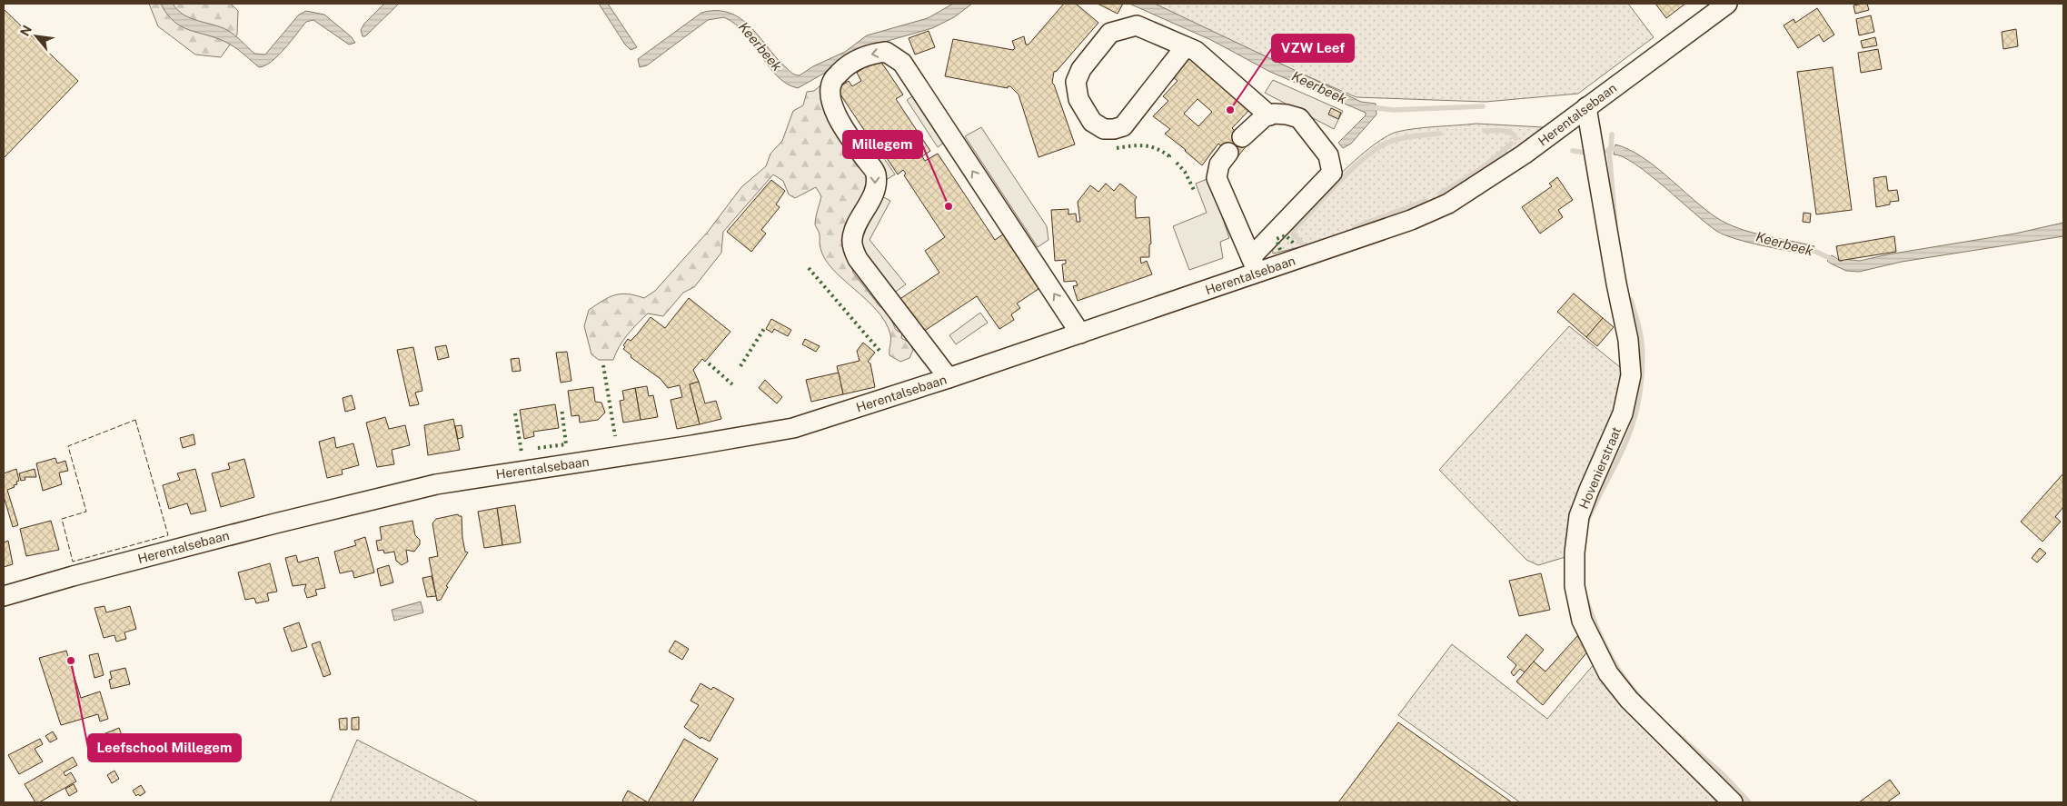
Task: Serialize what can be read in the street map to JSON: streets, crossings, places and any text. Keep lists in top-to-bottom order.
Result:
{
  "streets": {
    "street": ["Herentalsebaan", "Hovenierstraat"]
  },
  "crossings": [
    ["Herentalsebaan", "Hovenierstraat"]
  ],
  "water": ["Keerbeek"],
  "places": ["VZW Leef", "Millegem", "Leefschool Millegem"],
  "north": "top left"
}
